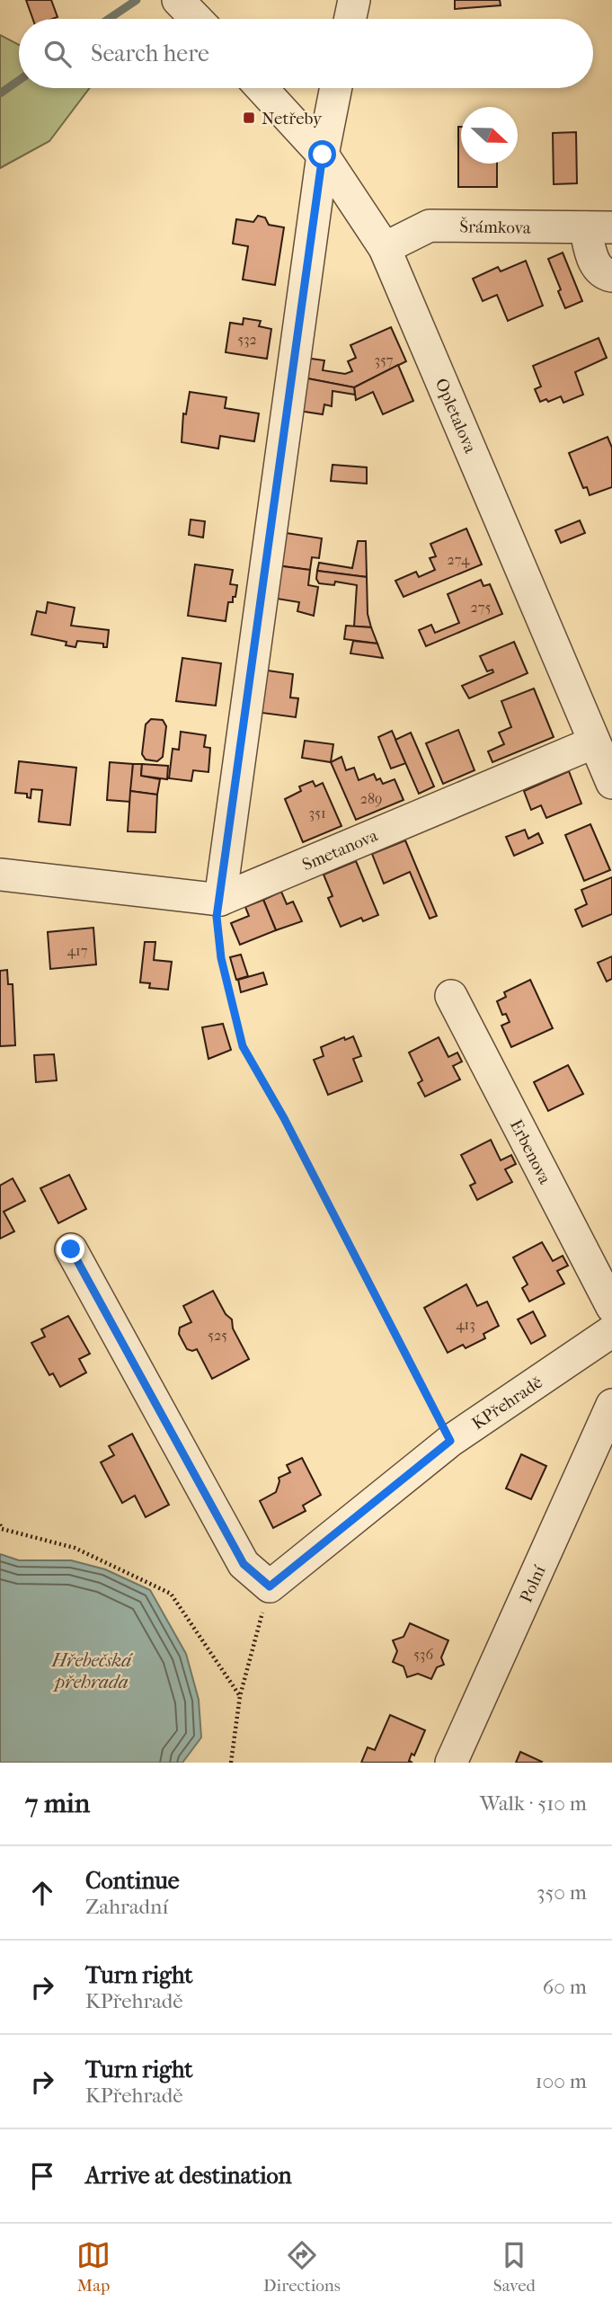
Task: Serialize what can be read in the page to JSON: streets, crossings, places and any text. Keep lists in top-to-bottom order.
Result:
{
  "streets": {
    "street": [
      "Šrámkova",
      "Opletalova",
      "Smetanova",
      "Erbenova",
      "KPřehradě",
      "Polní"
    ]
  },
  "crossings": [
    ["Šrámkova", "Opletalova"],
    ["Opletalova", "Smetanova"]
  ],
  "water": ["Hřebečská přehrada"],
  "places": {
    "transit": ["Netřeby"]
  },
  "house_numbers": [
    "532",
    "357",
    "274",
    "275",
    "289",
    "351",
    "417",
    "413",
    "525",
    "536"
  ],
  "north": "right",
  "page": {
    "search": "Search here",
    "heading": ["7 min", "Walk · 510 m"],
    "list": [
      ["Continue", "Zahradní", "350 m"],
      ["Turn right", "KPřehradě", "60 m"],
      ["Turn right", "KPřehradě", "100 m"],
      "Arrive at destination"
    ],
    "nav": ["Map", "Directions", "Saved"]
  }
}
